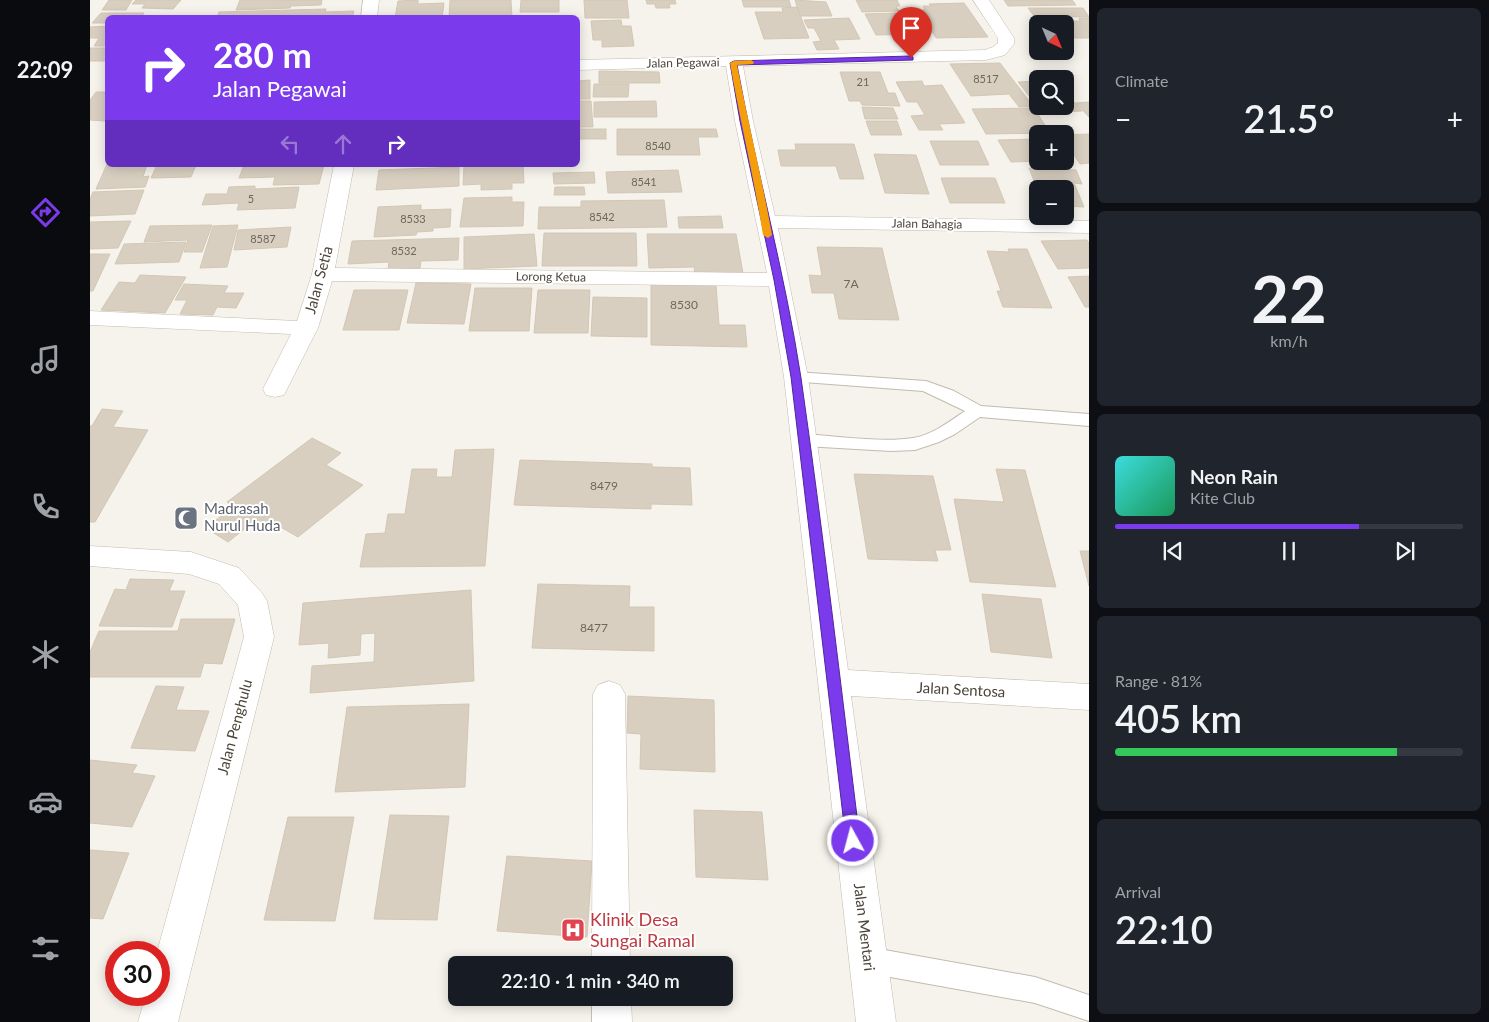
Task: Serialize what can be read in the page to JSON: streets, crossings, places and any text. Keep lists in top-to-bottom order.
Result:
{
  "streets": {
    "street": [
      "Jalan Pegawai",
      "Jalan Bahagia",
      "Lorong Ketua",
      "Jalan Setia",
      "Jalan Sentosa",
      "Jalan Penghulu",
      "Jalan Mentari"
    ]
  },
  "crossings": [
    ["Jalan Pegawai", "Jalan Mentari"],
    ["Jalan Bahagia", "Jalan Mentari"],
    ["Lorong Ketua", "Jalan Setia"],
    ["Lorong Ketua", "Jalan Mentari"],
    ["Jalan Sentosa", "Jalan Mentari"]
  ],
  "places": {
    "mosque": ["Madrasah Nurul Huda"],
    "hospital": ["Klinik Desa Sungai Ramal"]
  },
  "house_numbers": [
    "8517",
    "21",
    "8540",
    "8541",
    "5",
    "8542",
    "8533",
    "8587",
    "8532",
    "7A",
    "8530",
    "8479",
    "8477"
  ],
  "north": "bottom right",
  "page": {
    "tabs": "22:09",
    "tile": [
      "Climate",
      ["22", "km/h"],
      ["Range · 81%", "405 km"],
      ["Arrival", "22:10"]
    ],
    "map_buttons": ["+", "−"],
    "turn": ["280 m", "Jalan Pegawai"],
    "heat": ["−", "21.5°", "+"],
    "song": ["Neon Rain", "Kite Club"],
    "limit": "30",
    "trip": "22:10 · 1 min · 340 m"
  }
}
